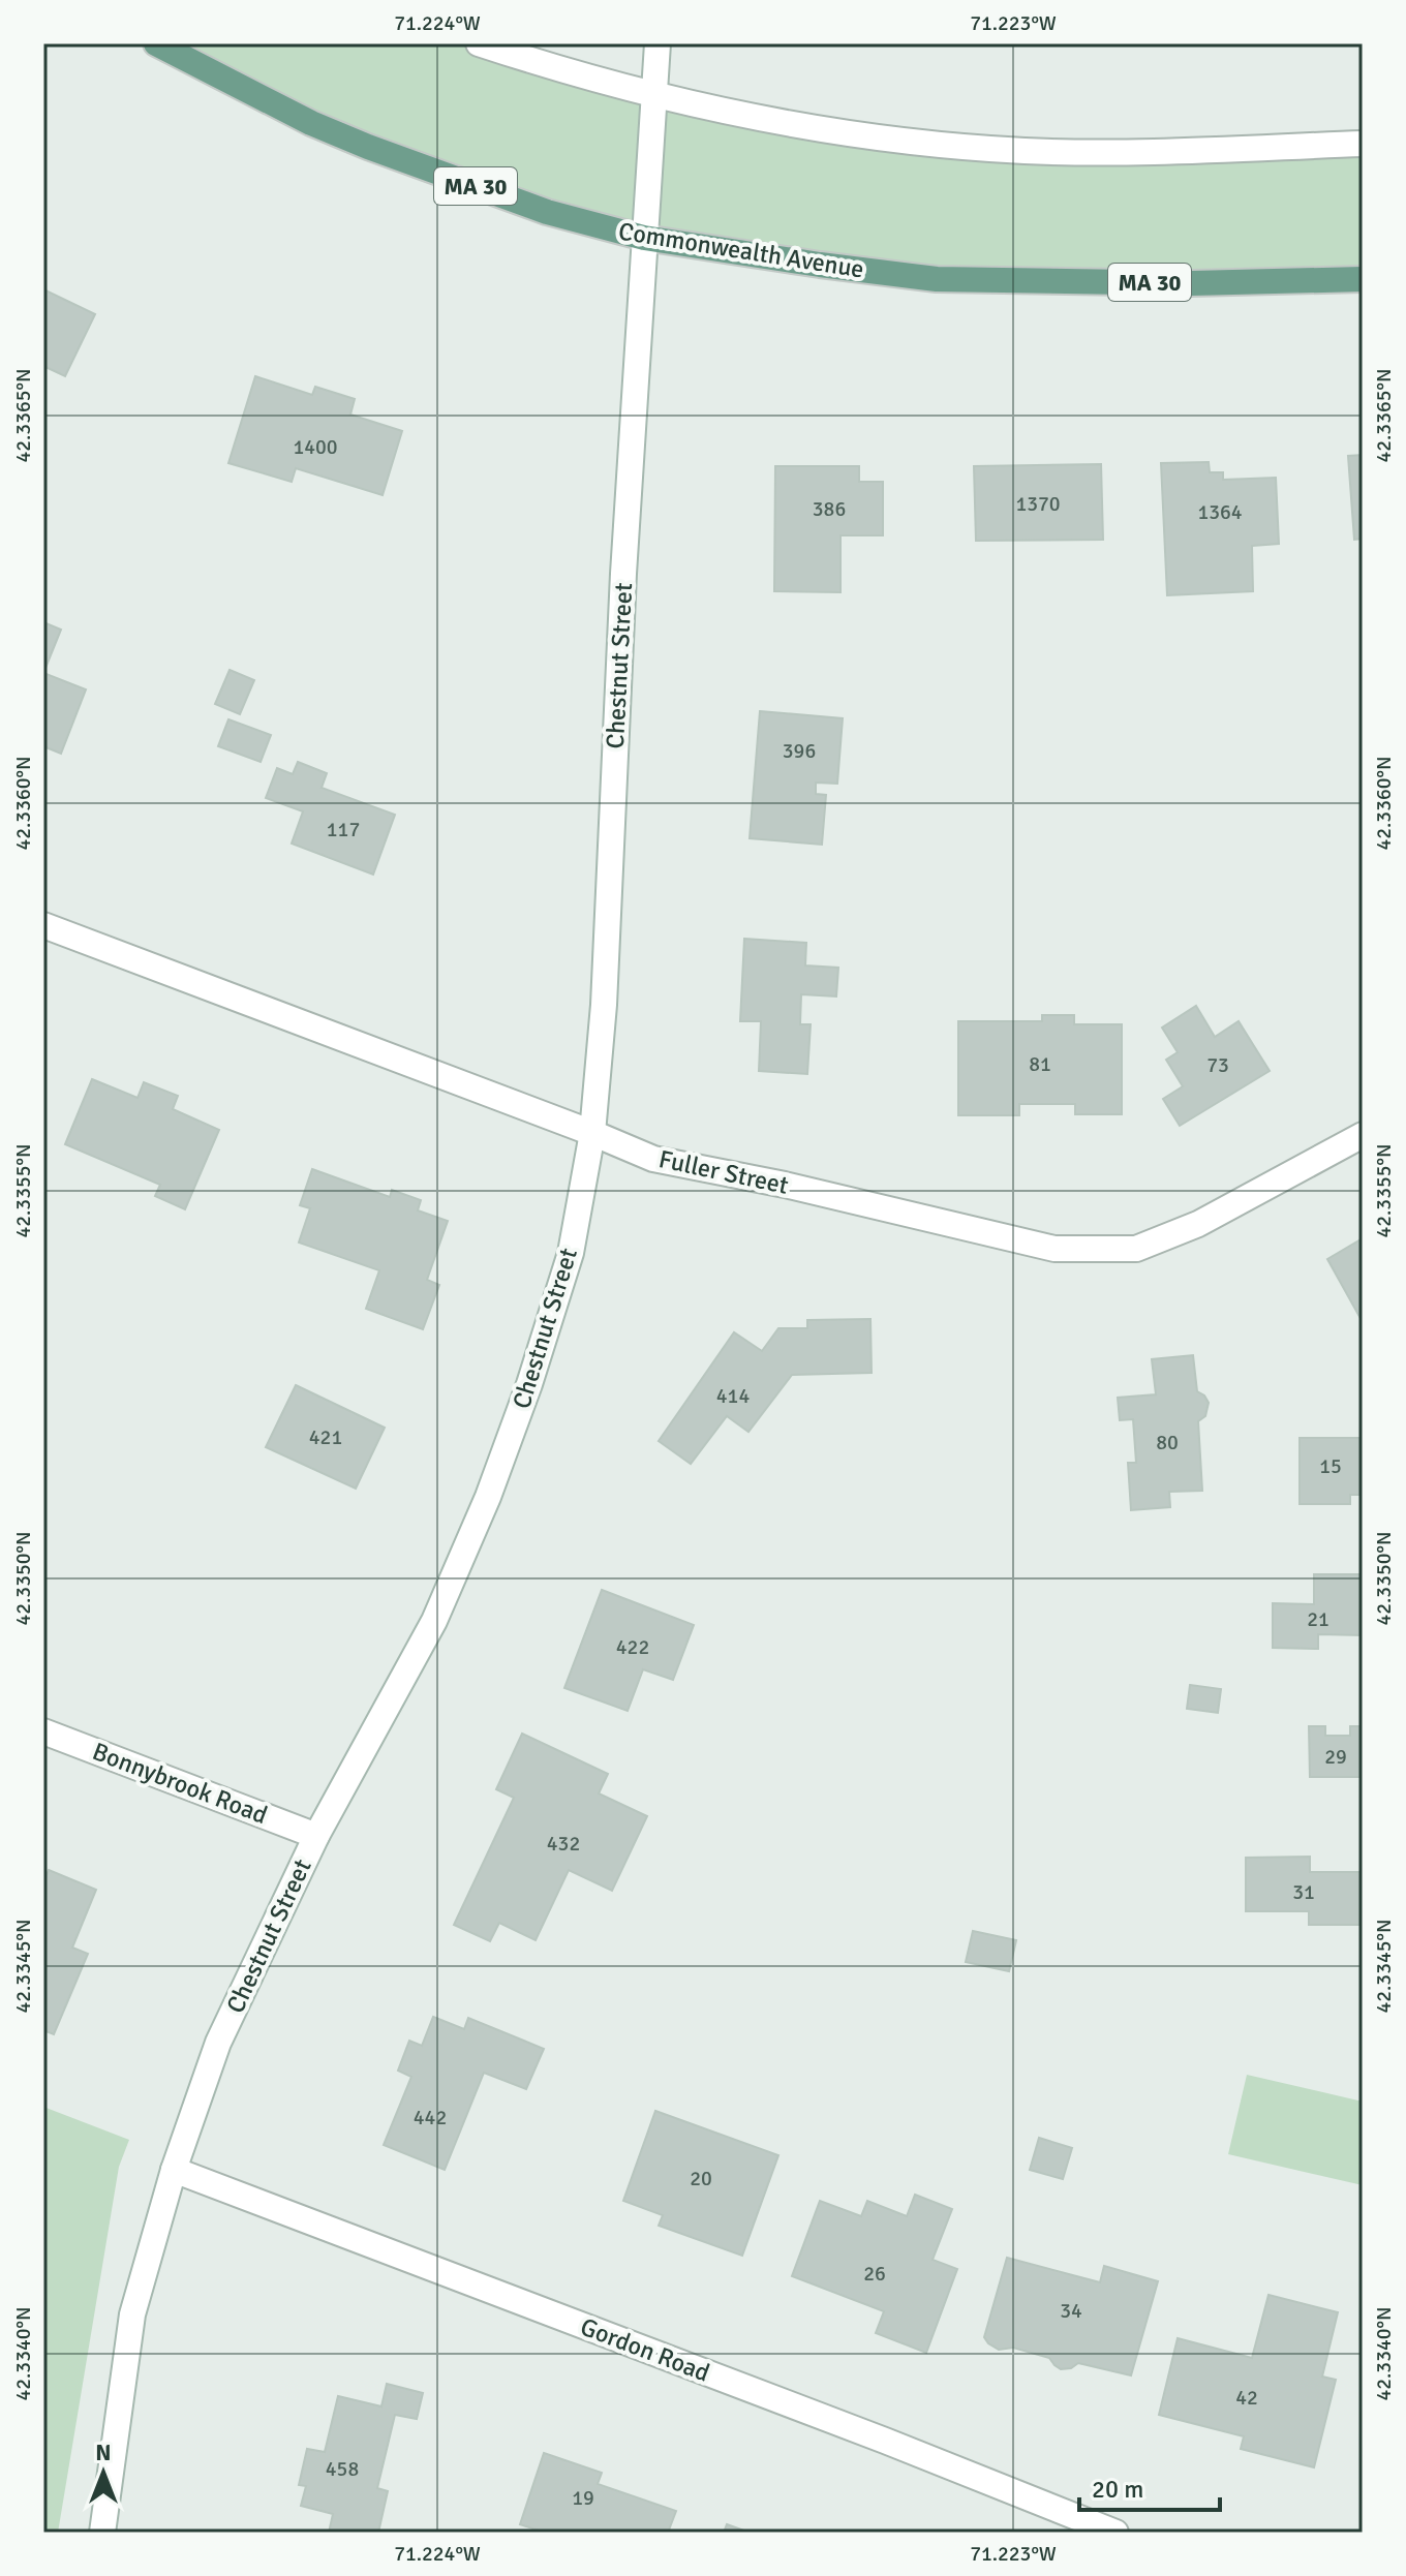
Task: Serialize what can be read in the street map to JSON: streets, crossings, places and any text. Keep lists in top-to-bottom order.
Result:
{
  "streets": {
    "main road": ["MA 30", "Commonwealth Avenue"],
    "street": [
      "Chestnut Street",
      "Fuller Street",
      "Bonnybrook Road",
      "Gordon Road"
    ]
  },
  "crossings": [
    ["Commonwealth Avenue", "Chestnut Street"],
    ["Chestnut Street", "Fuller Street"],
    ["Chestnut Street", "Bonnybrook Road"],
    ["Chestnut Street", "Gordon Road"]
  ],
  "house_numbers": [
    "1400",
    "1370",
    "386",
    "1364",
    "396",
    "117",
    "81",
    "73",
    "414",
    "421",
    "80",
    "15",
    "21",
    "422",
    "29",
    "432",
    "31",
    "442",
    "20",
    "26",
    "34",
    "42",
    "458",
    "19"
  ],
  "scale_bar": "20 m",
  "north": "top",
  "coordinates": [
    "71.224°W",
    "71.223°W",
    "42.3365°N",
    "42.3360°N",
    "42.3355°N",
    "42.3350°N",
    "42.3345°N",
    "42.3340°N"
  ]
}
